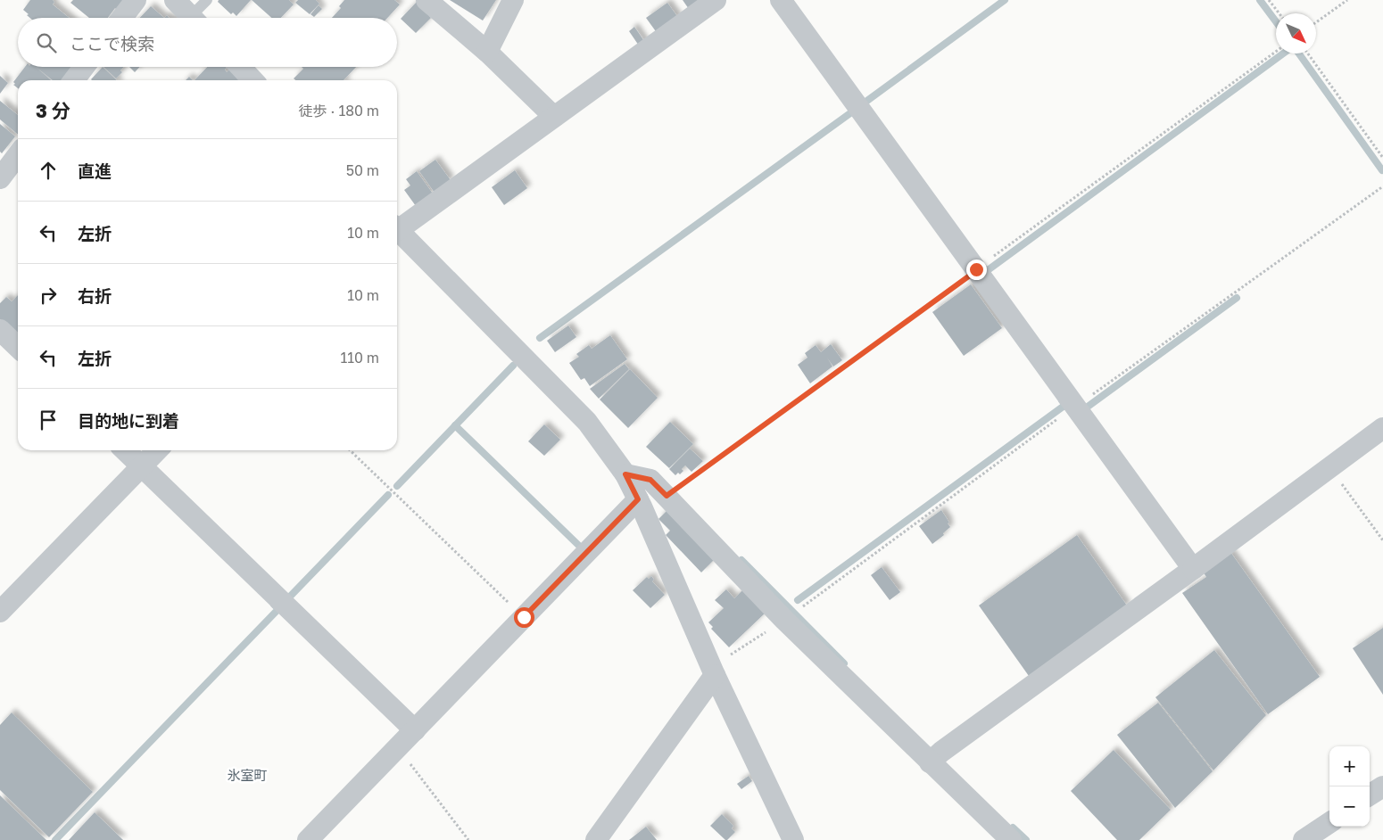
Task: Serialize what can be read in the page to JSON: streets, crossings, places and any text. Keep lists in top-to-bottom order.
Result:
{
  "districts": ["氷室町"],
  "north": "bottom right",
  "page": {
    "search": "ここで検索",
    "heading": ["3 分", "徒歩 · 180 m"],
    "list": [
      ["直進", "50 m"],
      ["左折", "10 m"],
      ["右折", "10 m"],
      ["左折", "110 m"],
      "目的地に到着"
    ],
    "map_buttons": ["+", "−"]
  }
}
